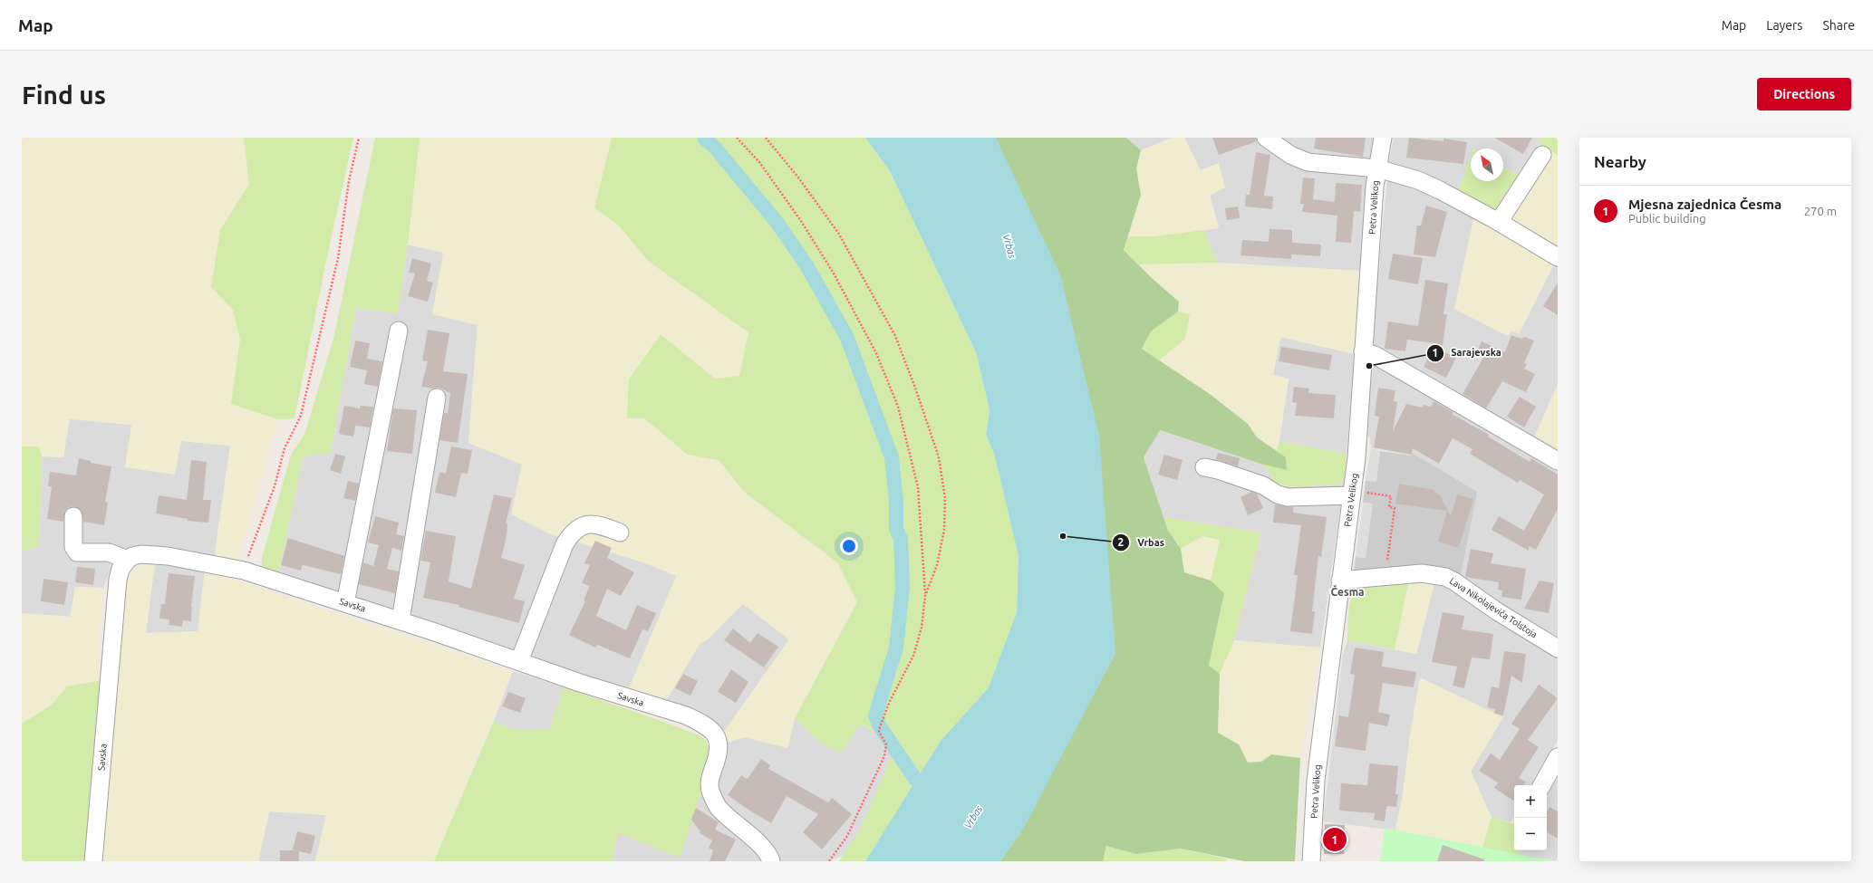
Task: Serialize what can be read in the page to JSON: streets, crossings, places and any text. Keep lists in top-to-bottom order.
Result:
{
  "streets": {
    "street": ["Petra Velikog", "Savska", "Lava Nikolajeviča Tolstoja"]
  },
  "crossings": [
    ["Petra Velikog", "Lava Nikolajeviča Tolstoja"]
  ],
  "districts": ["Česma"],
  "water": ["Vrbas"],
  "places": ["Sarajevska", "Vrbas"],
  "north": "top left",
  "page": {
    "header": "Map",
    "nav": ["Map", "Layers", "Share"],
    "buttons": "Directions",
    "title": "Find us",
    "heading": "Nearby",
    "list": [
      {
        "mark": "1",
        "name": "Mjesna zajednica Česma",
        "note": "Public building",
        "value": "270 m"
      }
    ],
    "map_buttons": ["+", "−"],
    "pins": "1"
  }
}
